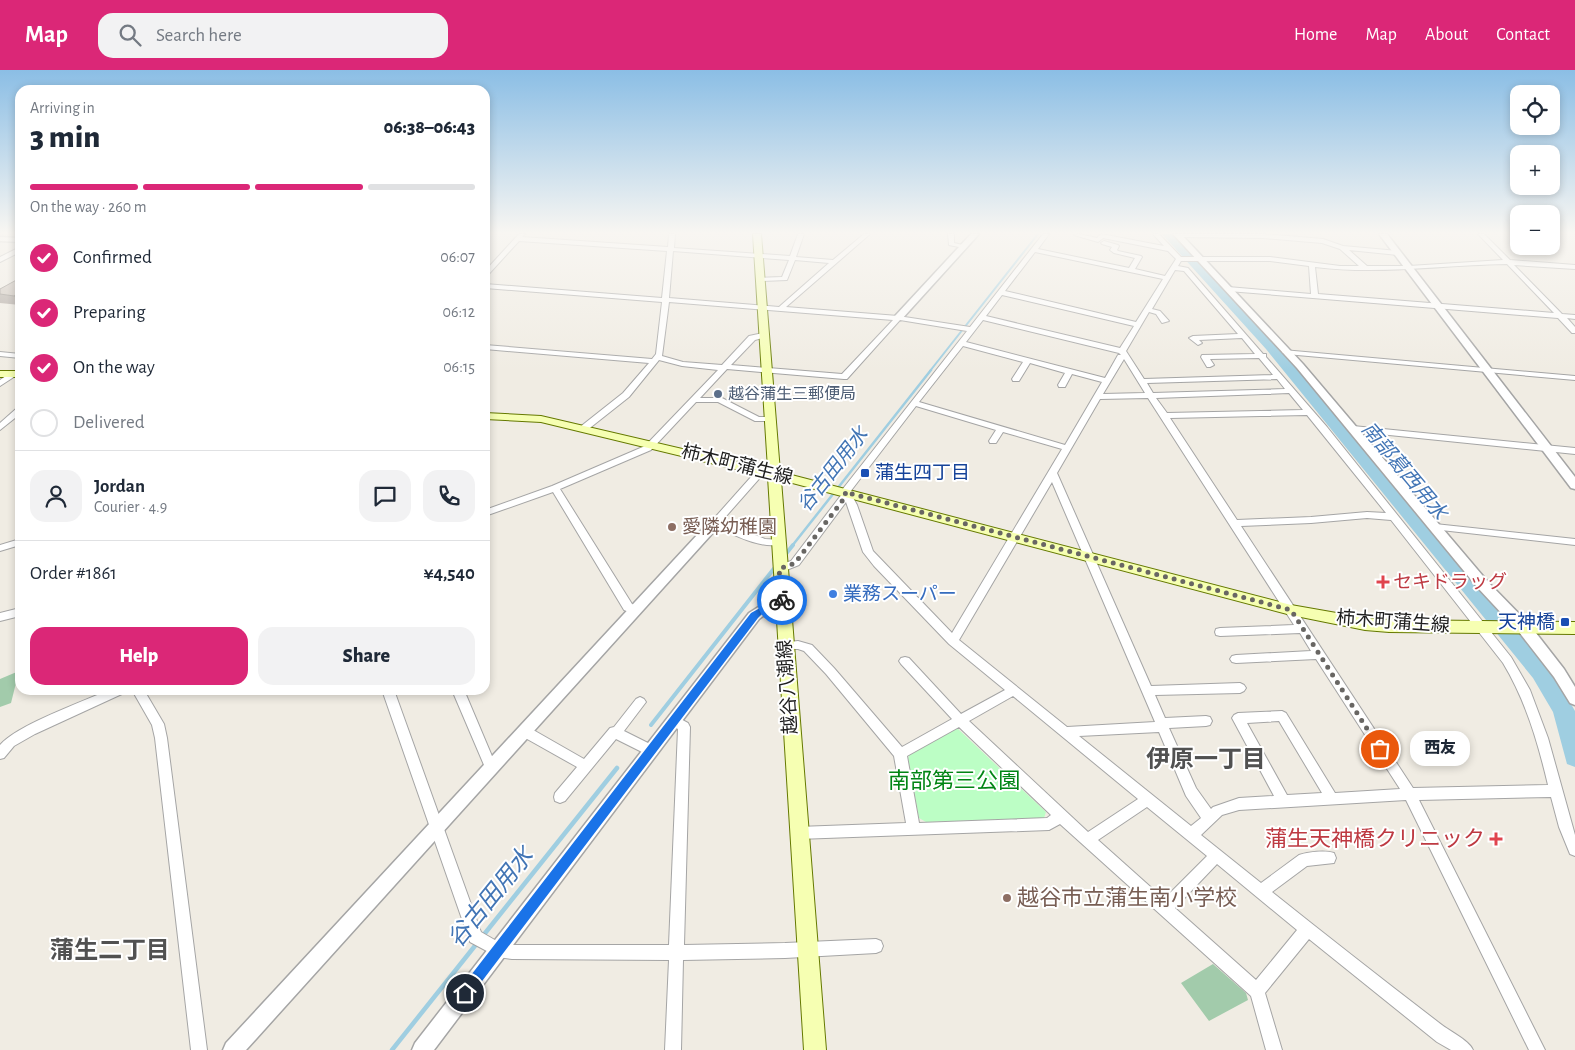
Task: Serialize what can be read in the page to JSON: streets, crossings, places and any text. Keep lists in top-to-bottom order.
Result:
{
  "streets": {
    "main road": ["柿木町蒲生線", "越谷八潮線"]
  },
  "crossings": [
    ["柿木町蒲生線", "越谷八潮線"]
  ],
  "districts": ["伊原一丁目", "蒲生二丁目"],
  "water": ["谷古田用水", "南部葛西用水"],
  "parks": ["南部第三公園"],
  "places": {
    "other": [
      "越谷蒲生三郵便局",
      "愛隣幼稚園",
      "業務スーパー",
      "西友",
      "越谷市立蒲生南小学校"
    ],
    "transit": ["蒲生四丁目", "天神橋"],
    "health": ["セキドラッグ", "蒲生天神橋クリニック"]
  },
  "page": {
    "header": "Map",
    "search": "Search here",
    "nav": [
      "Home",
      "Map",
      "About",
      "Contact"
    ],
    "map_buttons": ["+", "−"],
    "heading": ["3 min", "Arriving in", "06:38–06:43"],
    "panel": [
      "Jordan",
      "Courier · 4.9",
      "Order #1861",
      "¥4,540"
    ],
    "bar": "On the way · 260 m",
    "list": [
      ["Confirmed", "06:07"],
      ["Preparing", "06:12"],
      ["On the way", "06:15"],
      "Delivered"
    ],
    "buttons": ["Help", "Share"],
    "bubble": "西友"
  }
}
